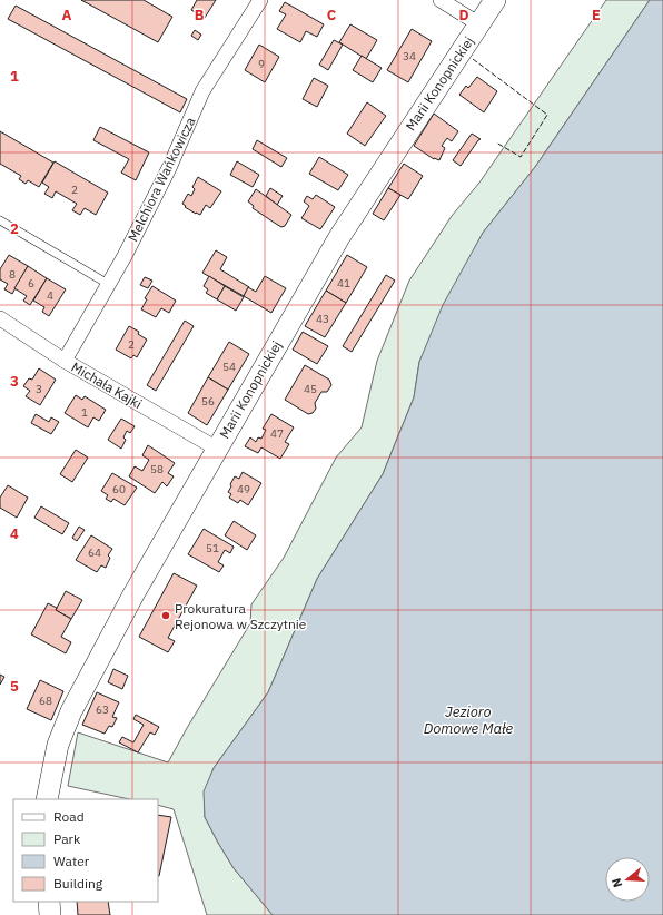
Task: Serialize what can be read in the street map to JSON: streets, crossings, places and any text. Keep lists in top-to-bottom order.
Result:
{
  "streets": {
    "street": ["Marii Konopnickiej", "Melchiora Wańkowicza", "Michała Kajki"]
  },
  "crossings": [
    ["Marii Konopnickiej", "Michała Kajki"],
    ["Melchiora Wańkowicza", "Michała Kajki"]
  ],
  "water": ["Jezioro Domowe Małe"],
  "places": ["Prokuratura Rejonowa w Szczytnie"],
  "house_numbers": [
    "34",
    "9",
    "2",
    "8",
    "6",
    "41",
    "4",
    "43",
    "2",
    "54",
    "3",
    "45",
    "56",
    "1",
    "47",
    "58",
    "60",
    "49",
    "51",
    "64",
    "68",
    "63"
  ],
  "legend": [
    "Road",
    "Park",
    "Water",
    "Building"
  ],
  "north": "left",
  "grid": {
    "columns": [
      "A",
      "B",
      "C",
      "D",
      "E"
    ],
    "rows": [
      "1",
      "2",
      "3",
      "4",
      "5"
    ]
  }
}
